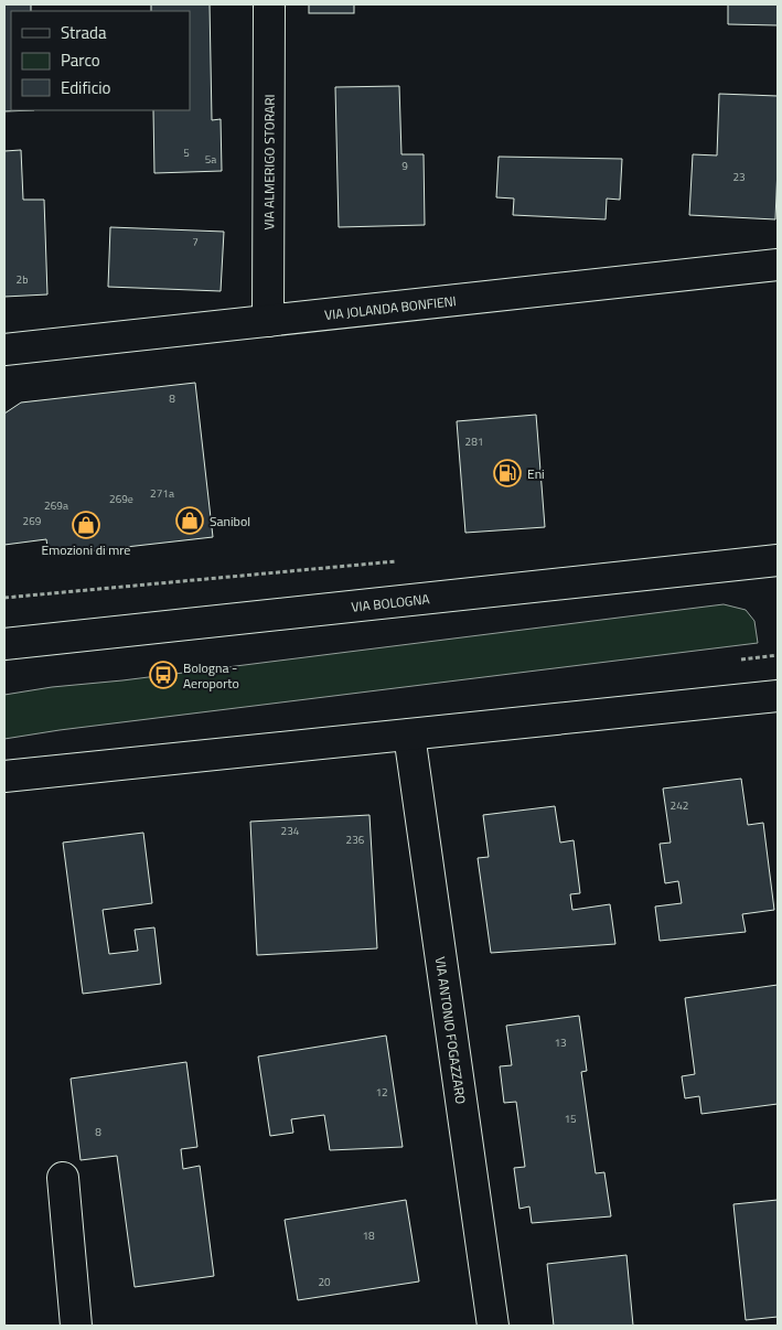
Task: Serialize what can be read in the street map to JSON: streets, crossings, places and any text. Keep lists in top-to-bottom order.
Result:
{
  "streets": {
    "street": [
      "VIA ALMERIGO STORARI",
      "VIA JOLANDA BONFIENI",
      "VIA BOLOGNA",
      "VIA ANTONIO FOGAZZARO"
    ]
  },
  "crossings": [
    ["VIA ALMERIGO STORARI", "VIA JOLANDA BONFIENI"]
  ],
  "places": {
    "fuel station": ["Eni"],
    "shop": ["Sanibol", "Emozioni di mre"],
    "bus stop": ["Bologna - Aeroporto"]
  },
  "house_numbers": [
    "5",
    "5a",
    "9",
    "23",
    "7",
    "2b",
    "8",
    "281",
    "271a",
    "269e",
    "269a",
    "269",
    "242",
    "234",
    "236",
    "13",
    "12",
    "15",
    "8",
    "18",
    "20"
  ],
  "legend": ["Strada", "Parco", "Edificio"]
}
